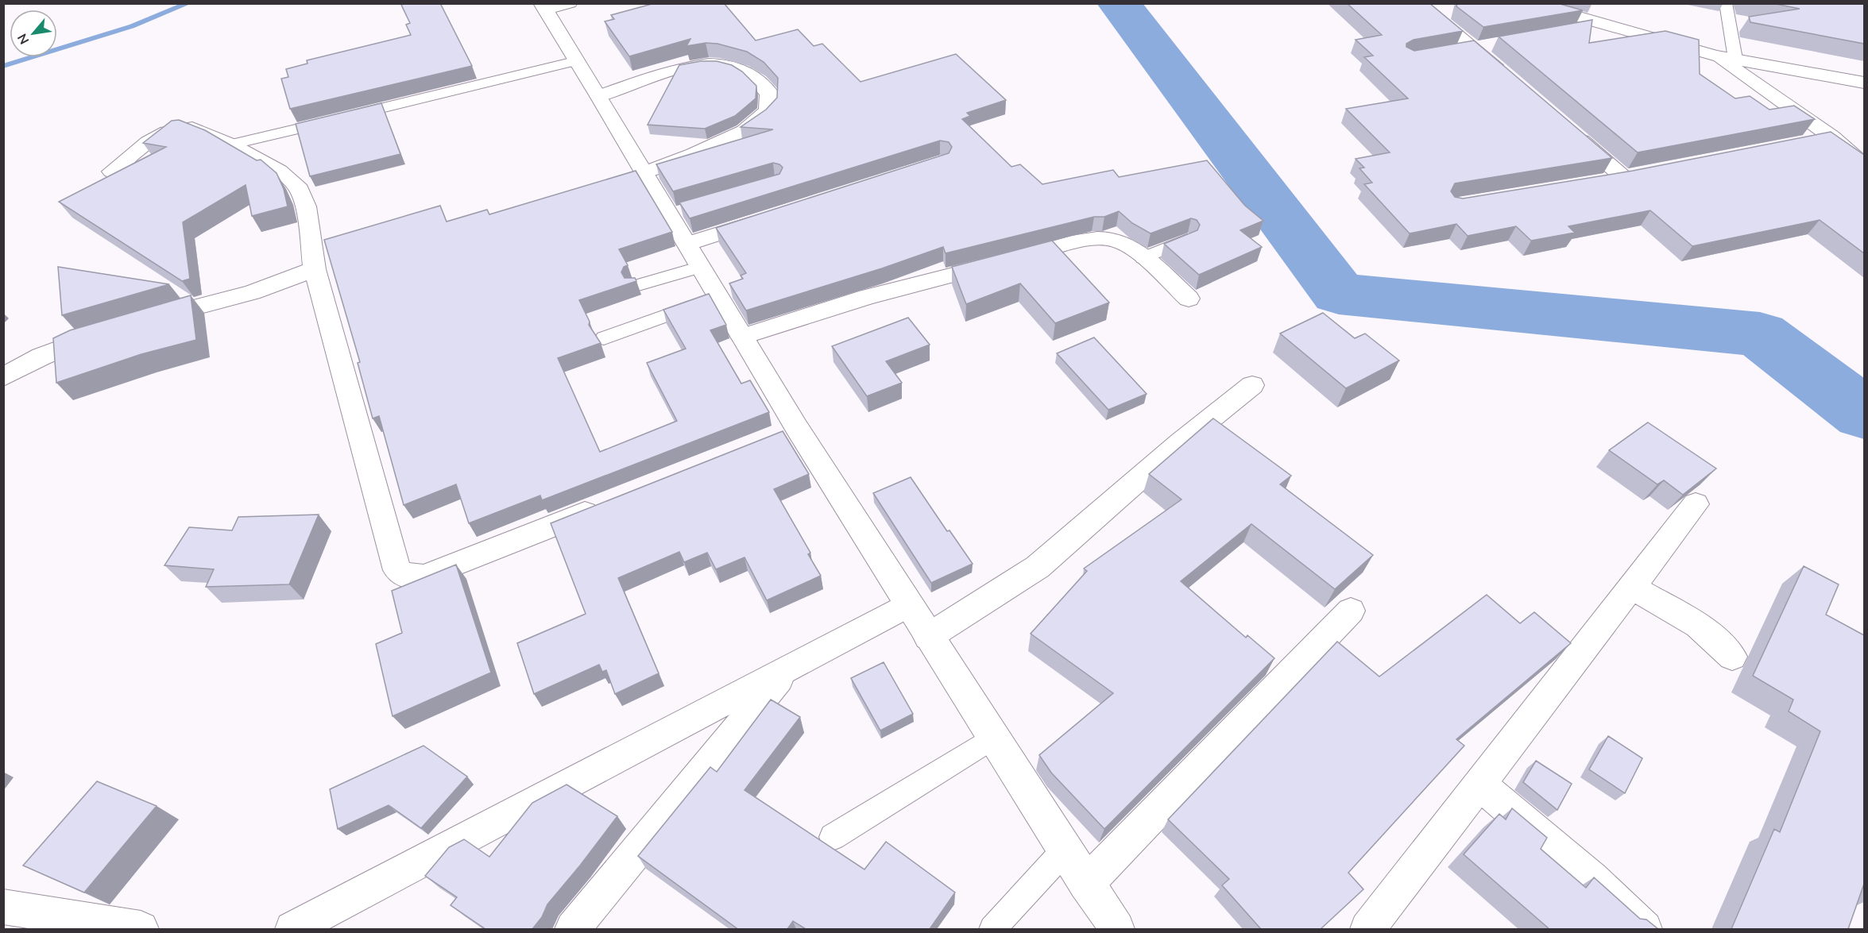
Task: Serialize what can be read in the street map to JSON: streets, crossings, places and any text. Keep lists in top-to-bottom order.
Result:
{
  "north": "bottom left"
}
